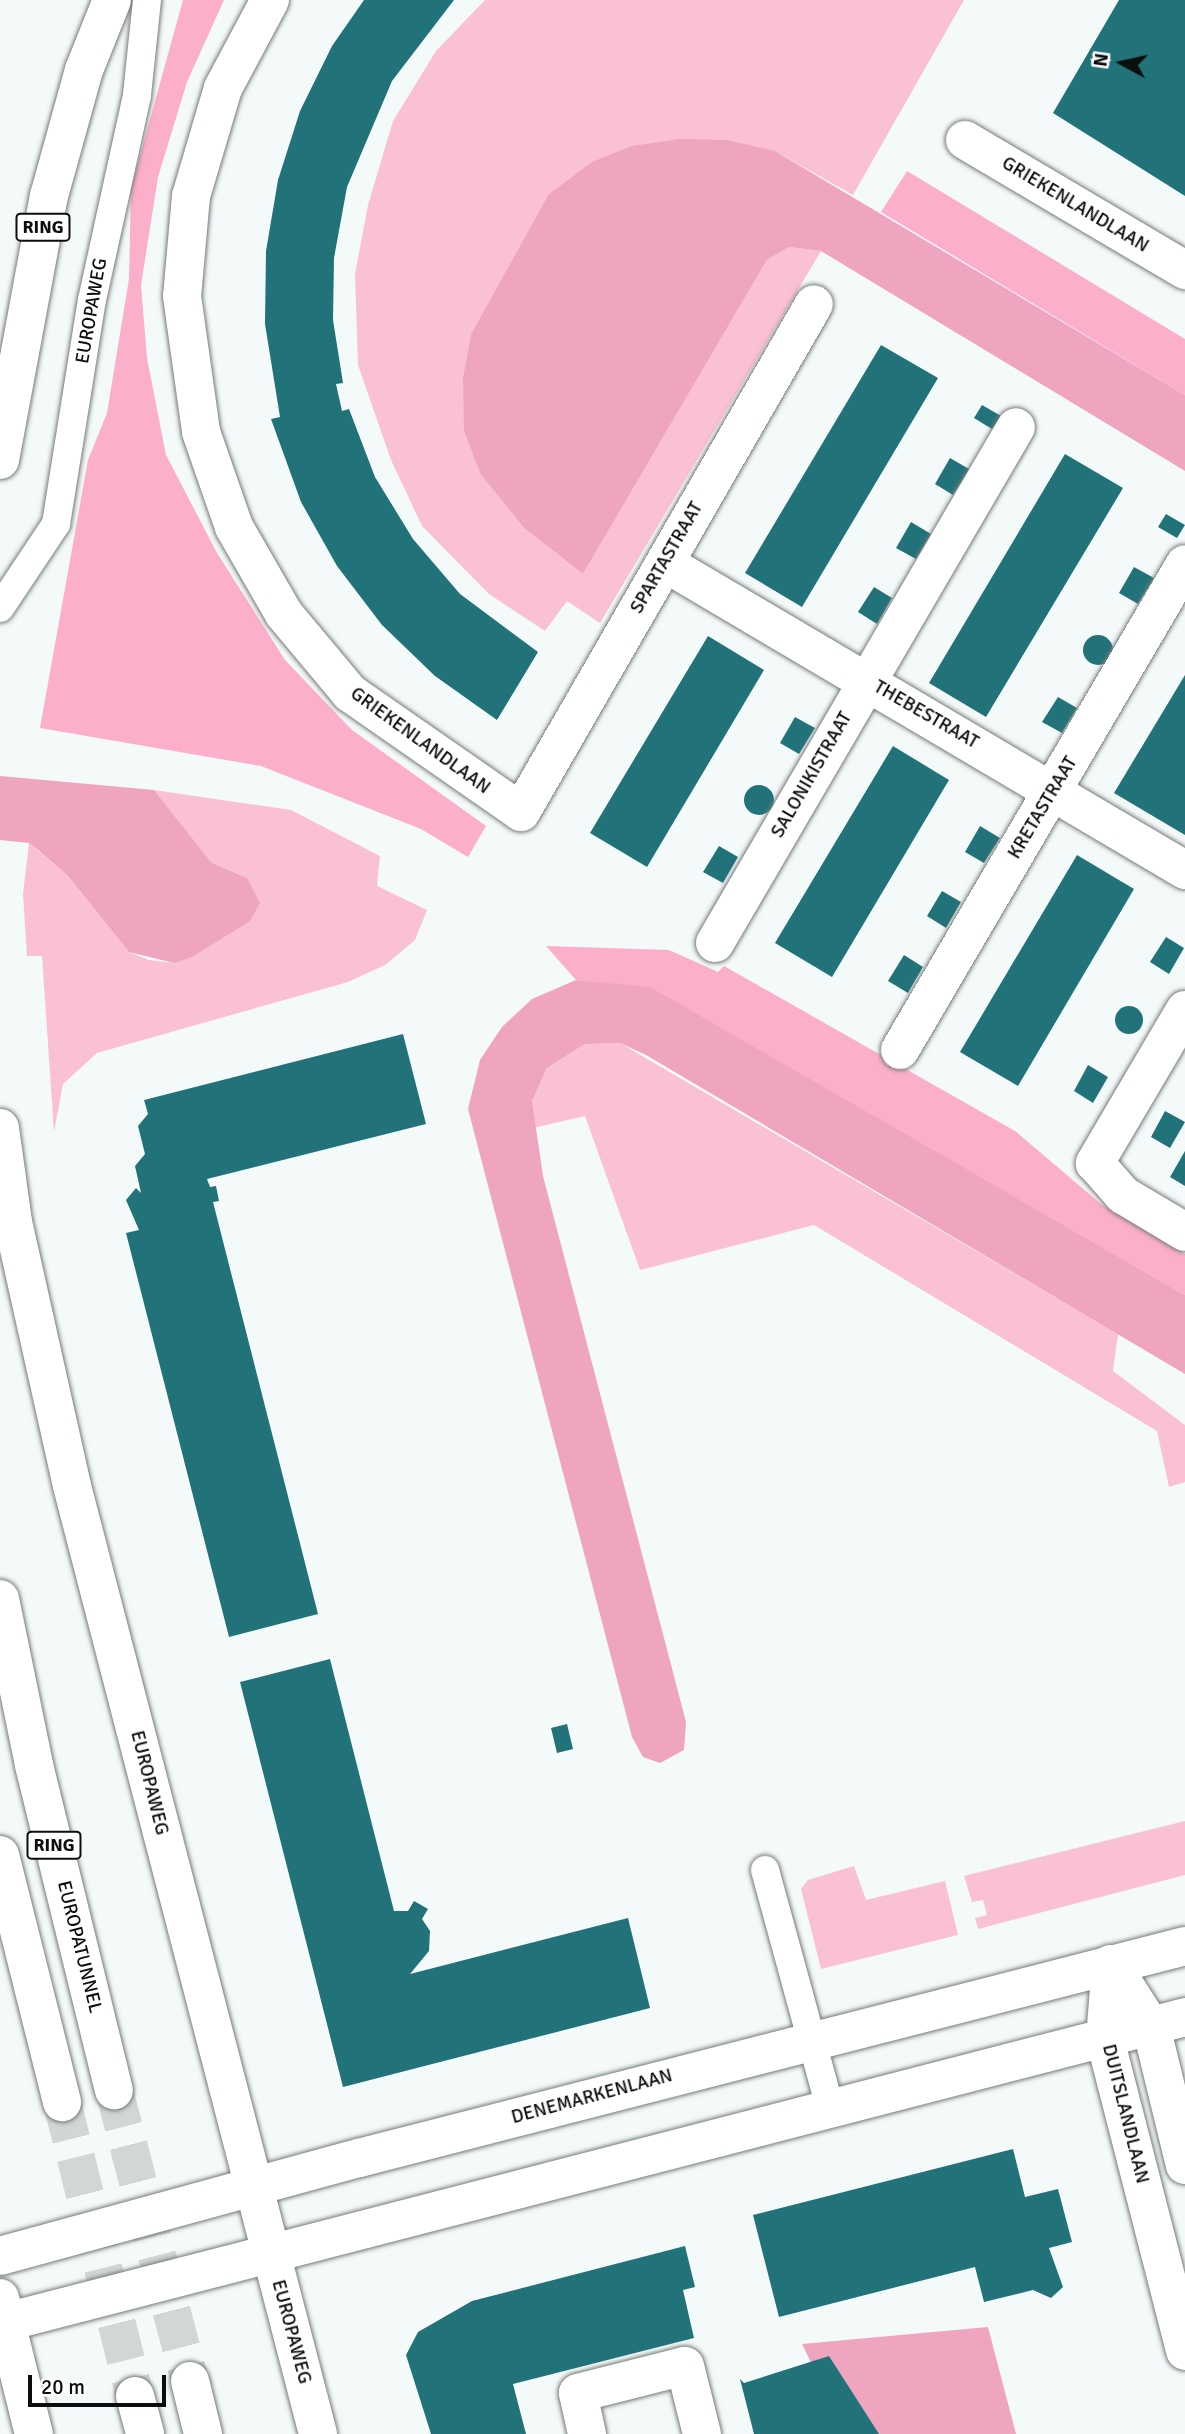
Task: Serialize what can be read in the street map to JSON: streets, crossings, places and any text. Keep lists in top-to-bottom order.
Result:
{
  "streets": {
    "street": [
      "GRIEKENLANDLAAN",
      "RING",
      "EUROPAWEG",
      "SPARTASTRAAT",
      "THEBESTRAAT",
      "SALONIKISTRAAT",
      "KRETASTRAAT",
      "EUROPATUNNEL",
      "DENEMARKENLAAN",
      "DUITSLANDLAAN"
    ]
  },
  "crossings": [
    ["GRIEKENLANDLAAN", "SPARTASTRAAT"],
    ["EUROPAWEG", "DENEMARKENLAAN"],
    ["SPARTASTRAAT", "THEBESTRAAT"],
    ["THEBESTRAAT", "SALONIKISTRAAT"],
    ["THEBESTRAAT", "KRETASTRAAT"],
    ["DENEMARKENLAAN", "DUITSLANDLAAN"]
  ],
  "scale_bar": "20 m",
  "north": "left"
}
